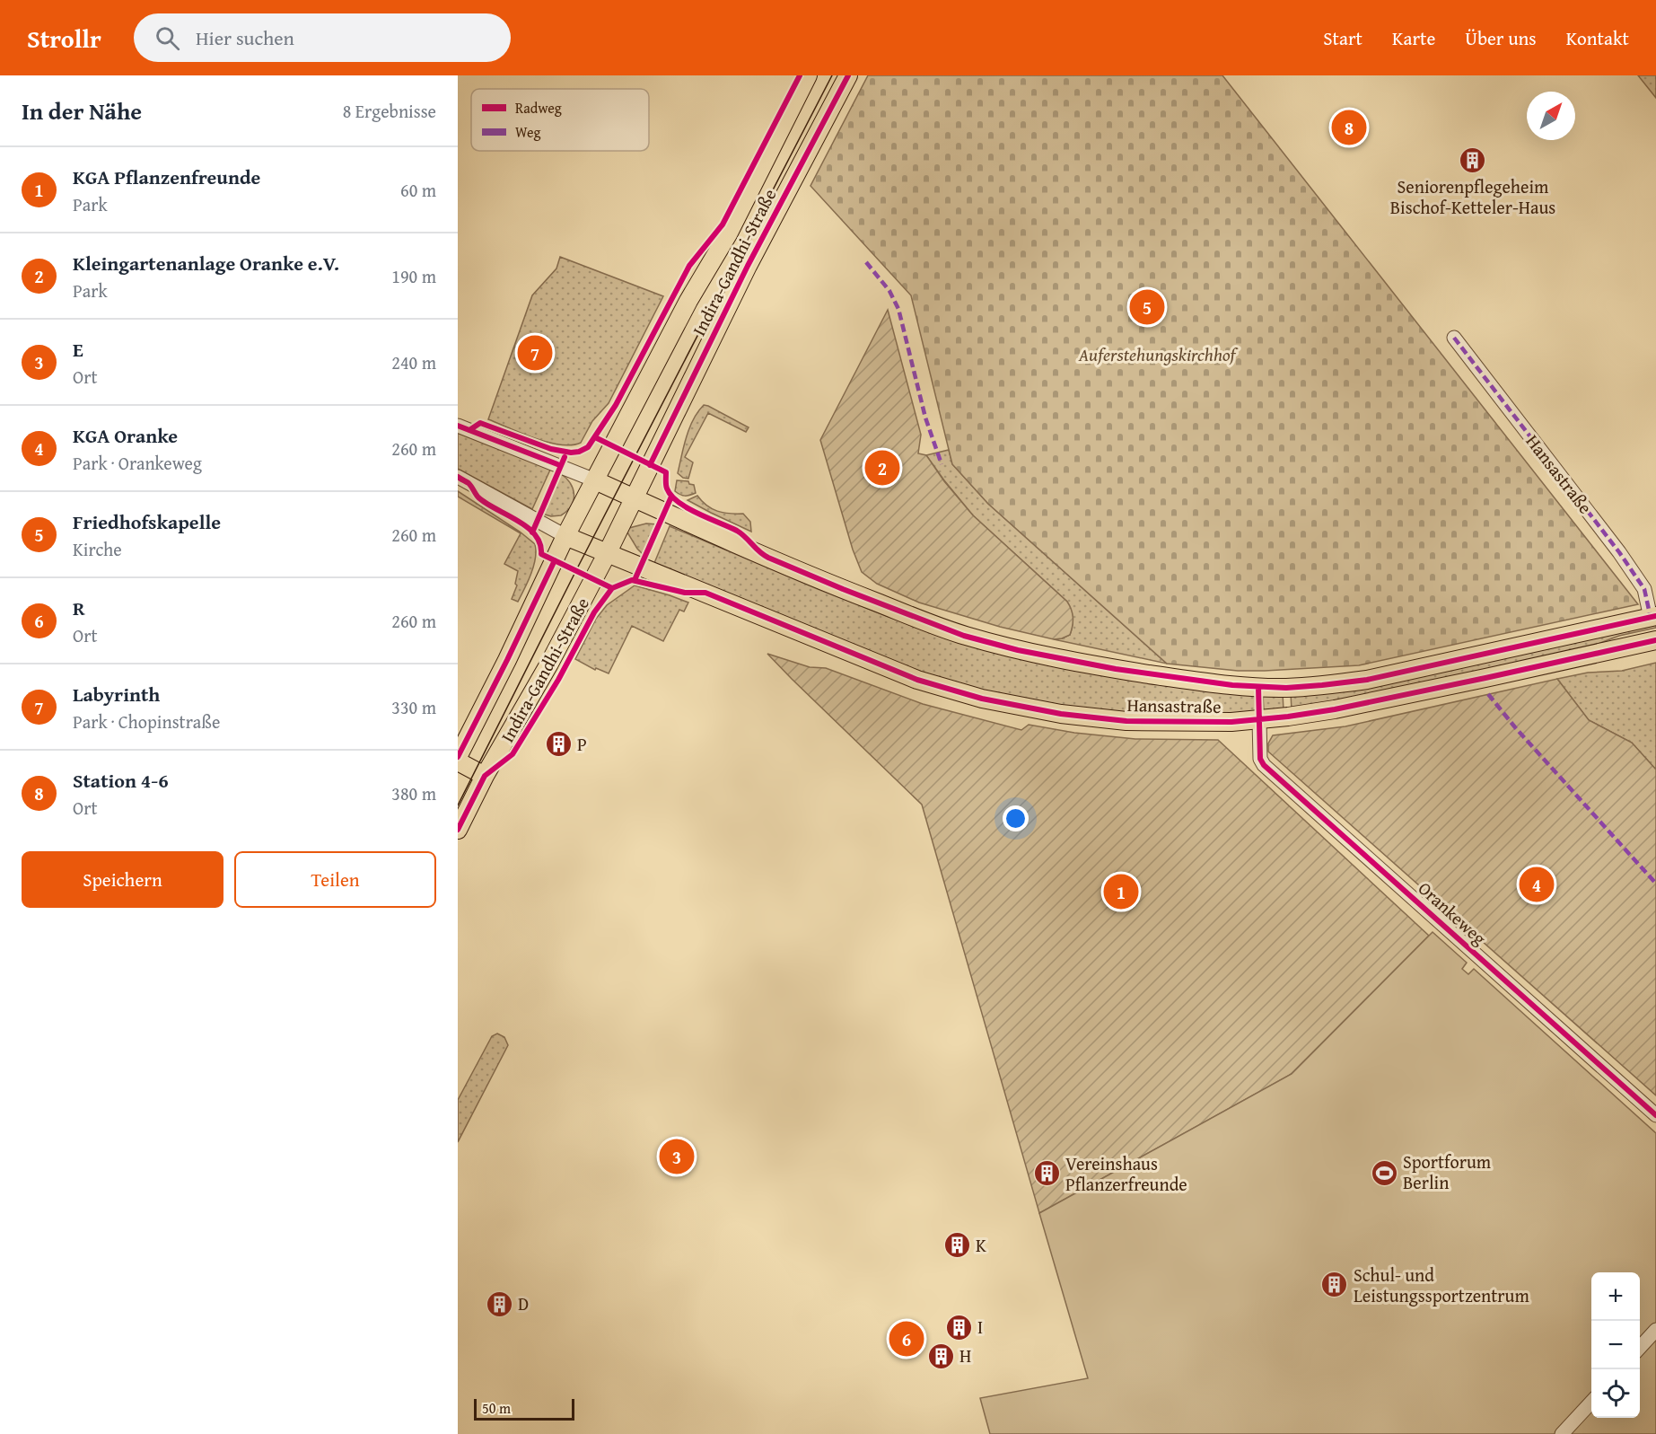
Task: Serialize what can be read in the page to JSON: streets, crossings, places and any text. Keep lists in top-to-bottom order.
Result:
{
  "streets": {
    "main road": ["Indira-Gandhi-Straße", "Hansastraße"],
    "street": ["Orankeweg"]
  },
  "crossings": [
    ["Indira-Gandhi-Straße", "Hansastraße"],
    ["Hansastraße", "Orankeweg"]
  ],
  "parks": ["Auferstehungskirchhof"],
  "places": {
    "building": [
      "Seniorenpflegeheim Bischof-Ketteler-Haus",
      "P",
      "Vereinshaus Pflanzerfreunde",
      "K",
      "Schul- und Leistungssportzentrum",
      "D",
      "I",
      "H"
    ],
    "sports": ["Sportforum Berlin"]
  },
  "legend": ["Radweg", "Weg"],
  "scale_bar": "50 m",
  "north": "top right",
  "page": {
    "header": "Strollr",
    "search": "Hier suchen",
    "nav": [
      "Start",
      "Karte",
      "Über uns",
      "Kontakt"
    ],
    "heading": ["In der Nähe", "8 Ergebnisse"],
    "pins": [
      "8",
      "5",
      "7",
      "2",
      "4",
      "1",
      "3",
      "6"
    ],
    "list": [
      {
        "mark": "1",
        "name": "KGA Pflanzenfreunde",
        "note": "Park",
        "value": "60 m"
      },
      {
        "mark": "2",
        "name": "Kleingartenanlage Oranke e.V.",
        "note": "Park",
        "value": "190 m"
      },
      {
        "mark": "3",
        "name": "E",
        "note": "Ort",
        "value": "240 m"
      },
      {
        "mark": "4",
        "name": "KGA Oranke",
        "note": "Park · Orankeweg",
        "value": "260 m"
      },
      {
        "mark": "5",
        "name": "Friedhofskapelle",
        "note": "Kirche",
        "value": "260 m"
      },
      {
        "mark": "6",
        "name": "R",
        "note": "Ort",
        "value": "260 m"
      },
      {
        "mark": "7",
        "name": "Labyrinth",
        "note": "Park · Chopinstraße",
        "value": "330 m"
      },
      {
        "mark": "8",
        "name": "Station 4-6",
        "note": "Ort",
        "value": "380 m"
      }
    ],
    "buttons": ["Speichern", "Teilen"],
    "map_buttons": ["+", "−"],
    "scale": "50 m"
  }
}
